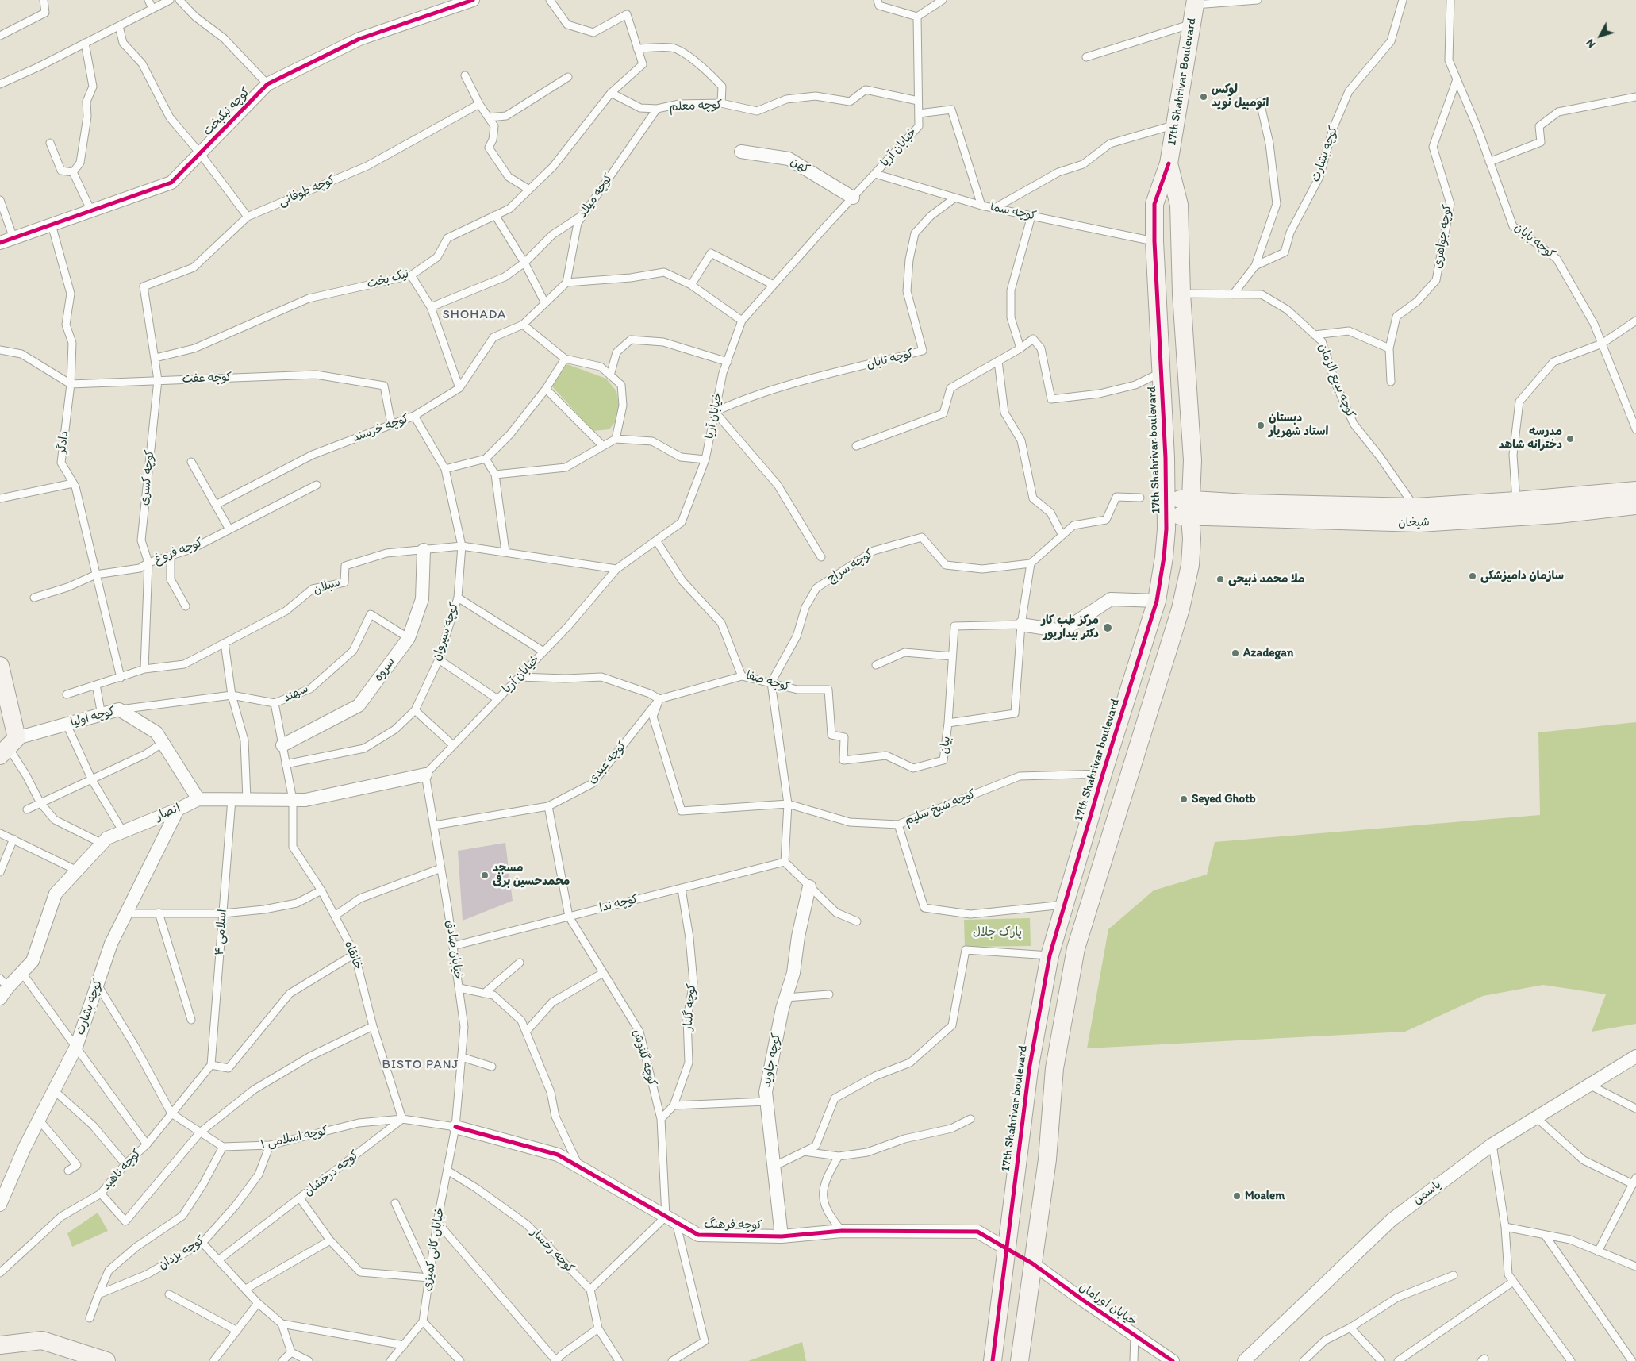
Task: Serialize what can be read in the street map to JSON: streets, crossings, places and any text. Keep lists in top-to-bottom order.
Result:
{
  "streets": {
    "street": [
      "17th Shahrivar Boulevard",
      "کوچه نیکبخت",
      "کوچه بشارت",
      "کهن",
      "17th Shahrivar boulevard",
      "شیخان",
      "سروه",
      "کوچه اولیا",
      "انصار",
      "کوچه جاوید",
      "یاسمن",
      "کوچه فرهنگ",
      "خیابان اورامان"
    ],
    "lane": [
      "کوچه معلم",
      "خیابان آریا",
      "کوچه طوفانی",
      "کوچه میلاد",
      "کوچه سما",
      "کوچه جواهری",
      "کوچه بابان",
      "نیک بخت",
      "کوچه تابان",
      "کوچه عفت",
      "کوچه بدیع الزمان",
      "کوچه خرسند",
      "دادگر",
      "کوچه کسری",
      "کوچه فروغ",
      "کوچه سراج",
      "سبلان",
      "کوچه سیروان",
      "کوچه صفا",
      "سهند",
      "بیان",
      "کوچه عبدی",
      "کوچه شیخ سلیم",
      "کوچه ندا",
      "اسلامی ۴",
      "خیابان صادق",
      "خانقاه",
      "کوچه گلنار",
      "کوچه گلنوش",
      "کوچه اسلامی ۱",
      "کوچه ناهید",
      "کوچه درخشان",
      "خیابان کانی کمیزی",
      "کوچه رخسار",
      "کوچه یزدان"
    ]
  },
  "crossings": [
    ["17th Shahrivar Boulevard", "17th Shahrivar boulevard"],
    ["کوچه معلم", "خیابان آریا"],
    ["کوچه معلم", "کوچه میلاد"],
    ["کوچه معلم", "نیک بخت"],
    ["کوچه نیکبخت", "دادگر"],
    ["خیابان آریا", "کهن"],
    ["خیابان آریا", "کوچه سما"],
    ["خیابان آریا", "کوچه تابان"],
    ["خیابان آریا", "سبلان"],
    ["خیابان آریا", "کوچه صفا"],
    ["خیابان آریا", "انصار"],
    ["خیابان آریا", "خیابان صادق"],
    ["کوچه بشارت", "کوچه بدیع الزمان"],
    ["کوچه بشارت", "انصار"],
    ["کوچه طوفانی", "کوچه کسری"],
    ["کوچه سما", "کوچه تابان"],
    ["کوچه سما", "17th Shahrivar boulevard"],
    ["کوچه جواهری", "کوچه بابان"],
    ["نیک بخت", "کوچه کسری"],
    ["کوچه عفت", "کوچه خرسند"],
    ["کوچه عفت", "دادگر"],
    ["کوچه عفت", "کوچه کسری"],
    ["کوچه بدیع الزمان", "شیخان"],
    ["کوچه خرسند", "کوچه سیروان"],
    ["دادگر", "کوچه فروغ"],
    ["دادگر", "سبلان"],
    ["17th Shahrivar boulevard", "کوچه شیخ سلیم"],
    ["17th Shahrivar boulevard", "کوچه فرهنگ"],
    ["کوچه کسری", "کوچه فروغ"],
    ["کوچه کسری", "سبلان"],
    ["کوچه سراج", "کوچه صفا"],
    ["سبلان", "کوچه سیروان"],
    ["سبلان", "سروه"],
    ["کوچه سیروان", "خانقاه"],
    ["سروه", "سهند"],
    ["سروه", "خانقاه"],
    ["کوچه صفا", "بیان"],
    ["سهند", "کوچه اولیا"],
    ["سهند", "خانقاه"],
    ["کوچه اولیا", "انصار"],
    ["کوچه عبدی", "کوچه شیخ سلیم"],
    ["کوچه عبدی", "خیابان صادق"],
    ["انصار", "اسلامی ۴"],
    ["انصار", "خیابان صادق"],
    ["انصار", "خانقاه"],
    ["کوچه ندا", "خیابان صادق"],
    ["کوچه ندا", "کوچه گلنار"],
    ["کوچه ندا", "کوچه گلنوش"],
    ["اسلامی ۴", "کوچه ناهید"],
    ["خیابان صادق", "کوچه فرهنگ"],
    ["خیابان صادق", "خیابان کانی کمیزی"],
    ["خانقاه", "کوچه اسلامی ۱"],
    ["خانقاه", "کوچه درخشان"],
    ["کوچه گلنار", "کوچه گلنوش"],
    ["کوچه گلنوش", "کوچه فرهنگ"],
    ["کوچه جاوید", "کوچه فرهنگ"],
    ["کوچه اسلامی ۱", "کوچه درخشان"],
    ["کوچه اسلامی ۱", "کوچه یزدان"],
    ["کوچه فرهنگ", "خیابان کانی کمیزی"],
    ["خیابان کانی کمیزی", "کوچه رخسار"]
  ],
  "districts": ["SHOHADA", "BISTO PANJ"],
  "parks": ["پارک جلال"],
  "places": [
    "لوکس اتومبیل نوید",
    "دبستان استاد شهریار",
    "مدرسه دخترانه شاهد",
    "سازمان دامپزشکی",
    "ملا محمد ذبیحی",
    "مرکز طب کار دکتر بیدارپور",
    "Azadegan",
    "Seyed Ghotb",
    "مسجد محمدحسین برفی",
    "Moalem"
  ],
  "north": "bottom left"
}
